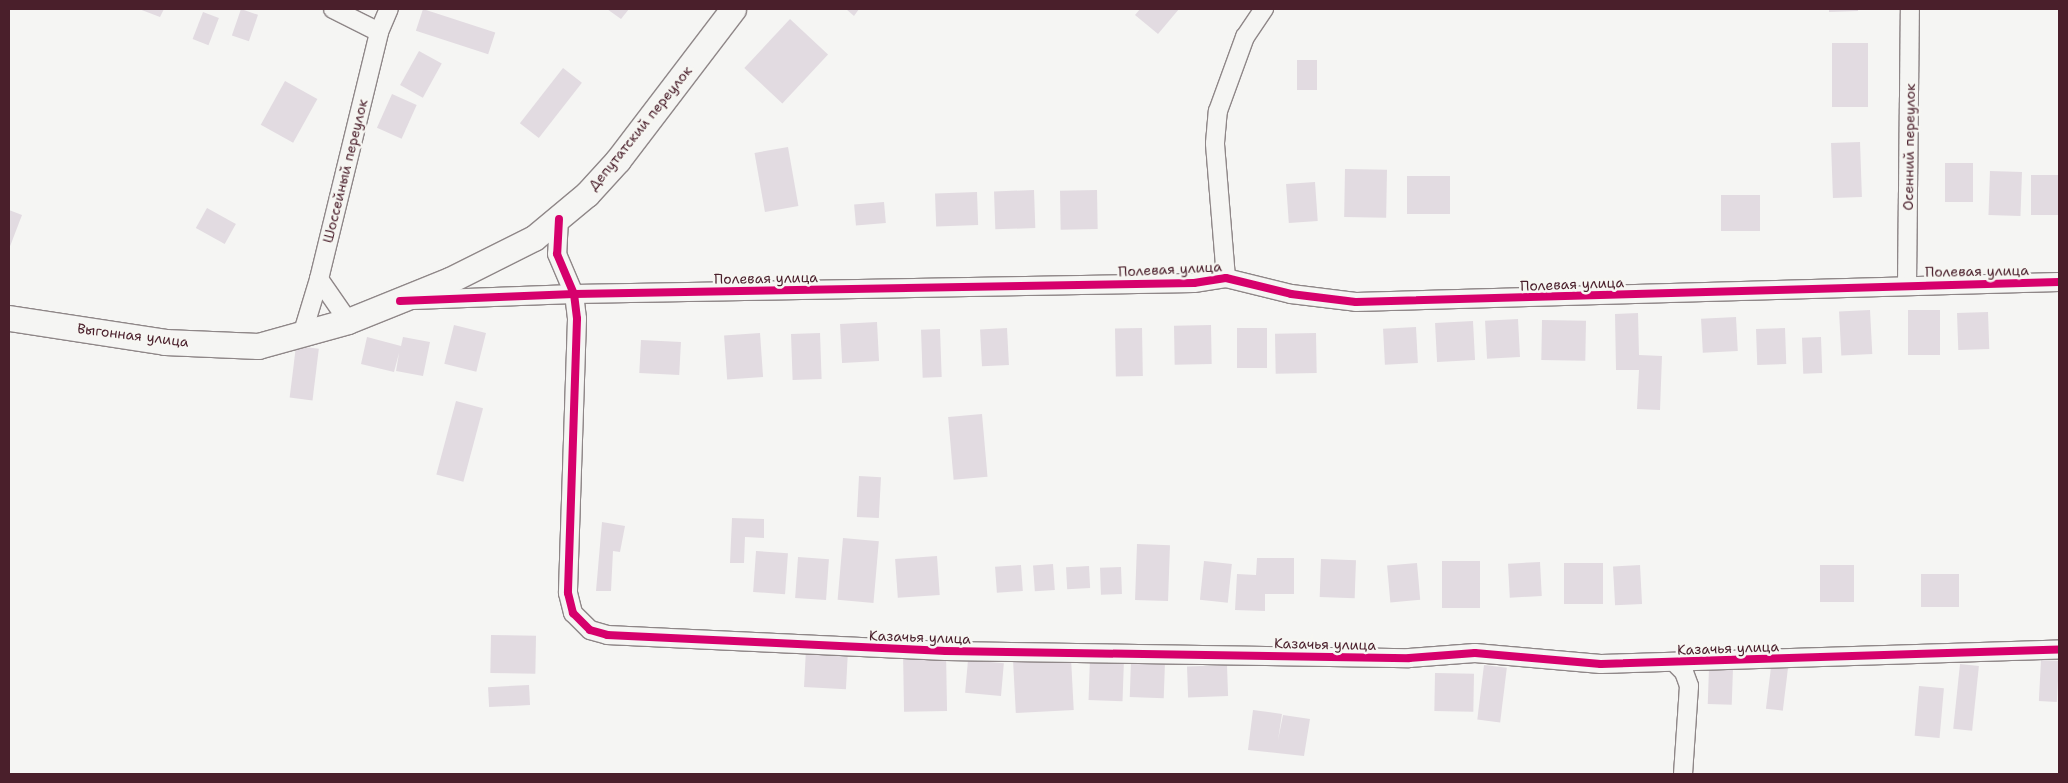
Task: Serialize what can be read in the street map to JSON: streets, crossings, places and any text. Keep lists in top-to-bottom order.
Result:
{
  "streets": {
    "street": [
      "Депутатский переулок",
      "Осенний переулок",
      "Шоссейный переулок",
      "Полевая улица",
      "Выгонная улица",
      "Казачья улица"
    ]
  },
  "crossings": [
    ["Депутатский переулок", "Шоссейный переулок"],
    ["Депутатский переулок", "Полевая улица"],
    ["Депутатский переулок", "Выгонная улица"],
    ["Осенний переулок", "Полевая улица"],
    ["Шоссейный переулок", "Выгонная улица"],
    ["Полевая улица", "Казачья улица"]
  ]
}
